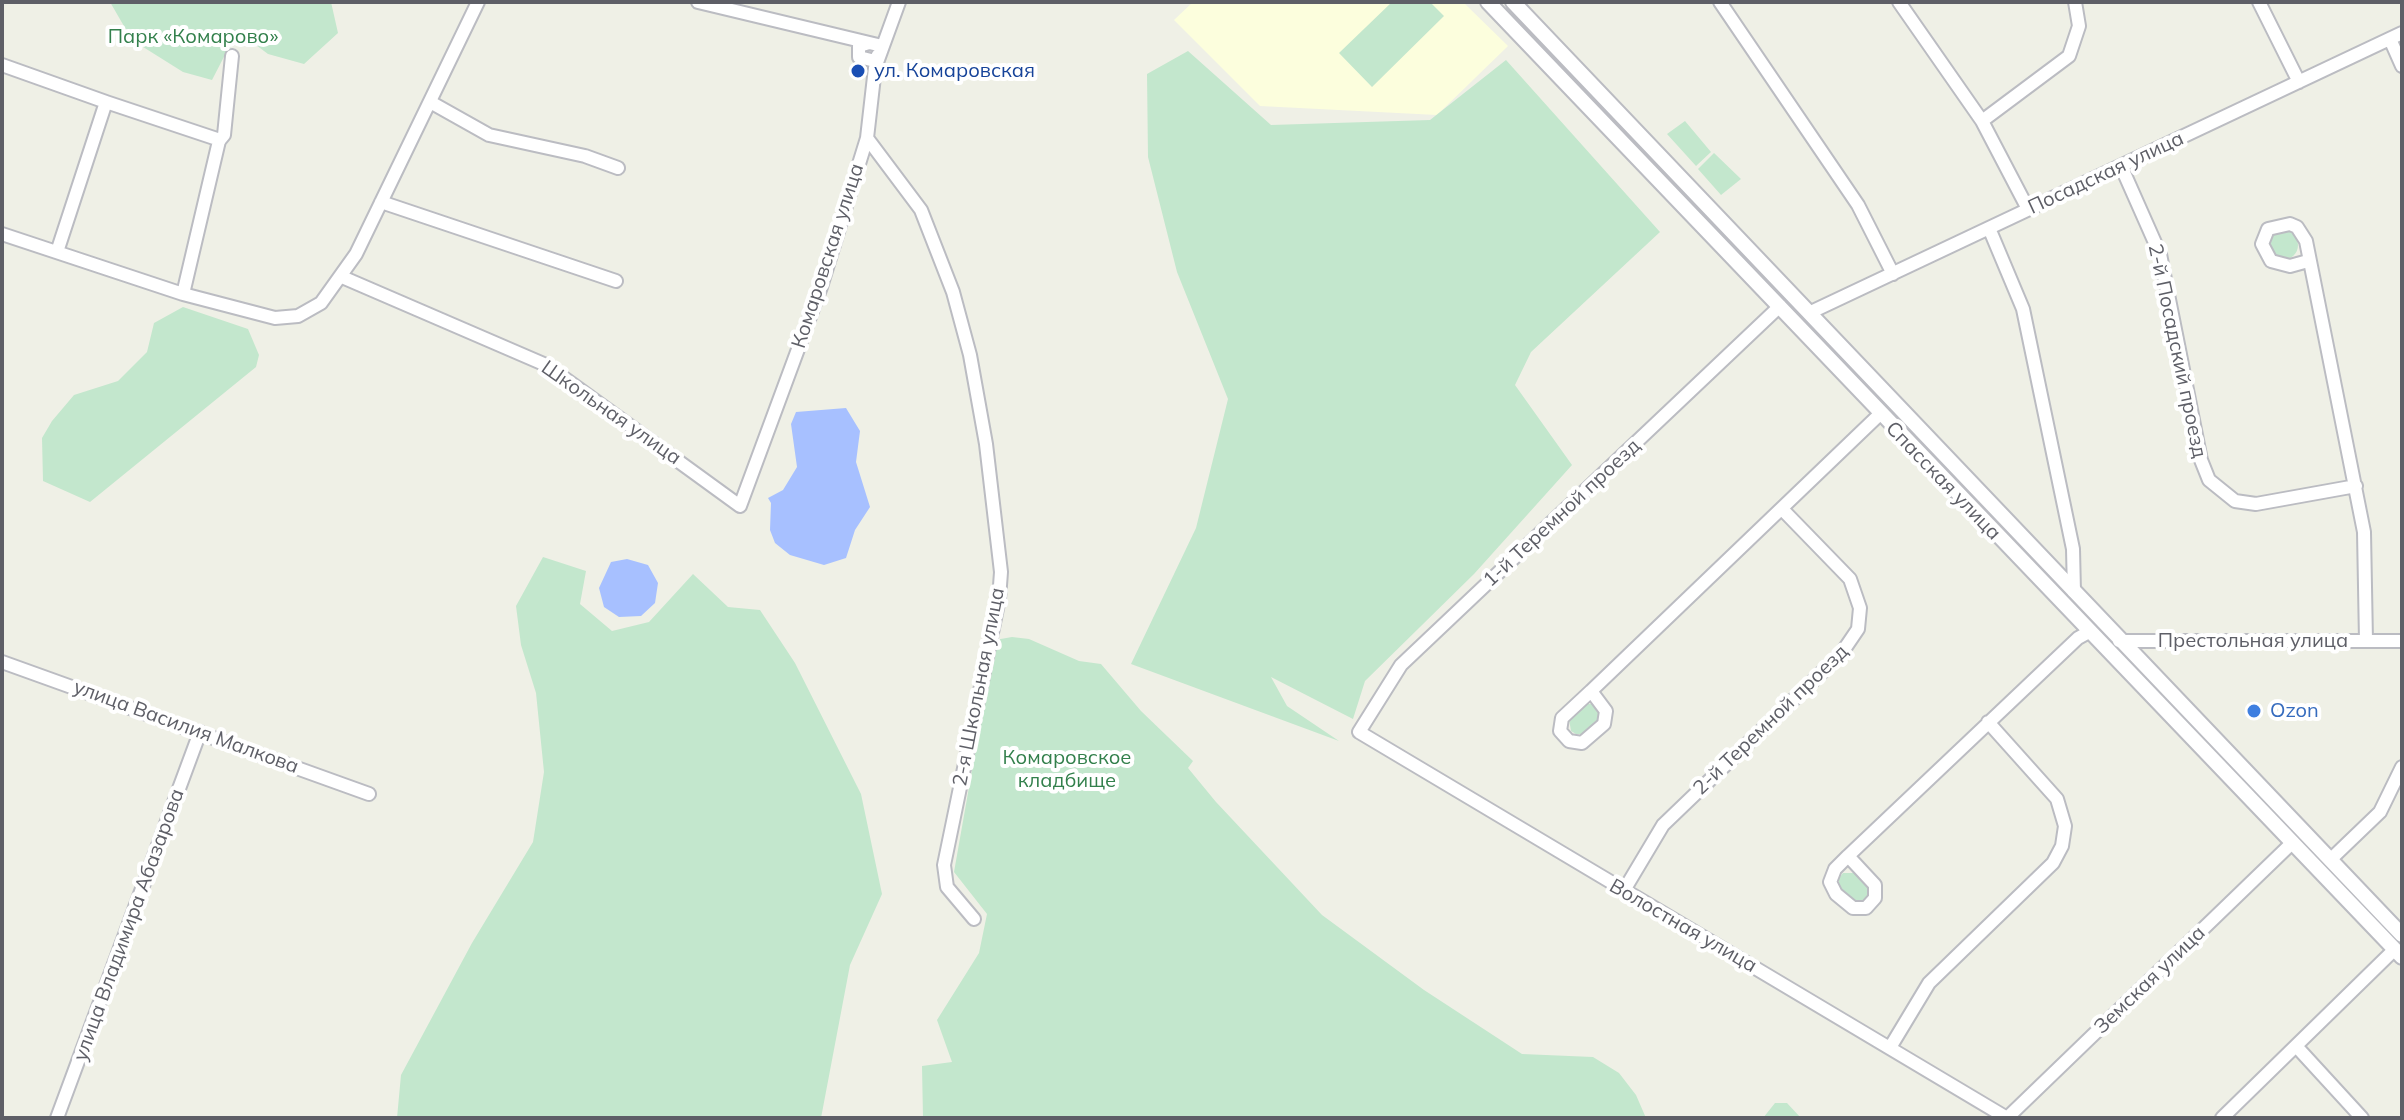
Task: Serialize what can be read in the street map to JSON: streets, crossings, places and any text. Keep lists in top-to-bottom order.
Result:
{
  "streets": {
    "street": [
      "Посадская улица",
      "Комаровская улица",
      "2-й Посадский проезд",
      "Школьная улица",
      "Спасская улица",
      "1-й Теремной проезд",
      "Престольная улица",
      "2-я Школьная улица",
      "2-й Теремной проезд",
      "улица Василия Малкова",
      "улица Владимира Абазарова",
      "Волостная улица",
      "Земская улица"
    ]
  },
  "crossings": [
    ["Посадская улица", "2-й Посадский проезд"],
    ["Посадская улица", "Спасская улица"],
    ["Комаровская улица", "Школьная улица"],
    ["Комаровская улица", "2-я Школьная улица"],
    ["Спасская улица", "1-й Теремной проезд"],
    ["Спасская улица", "Престольная улица"],
    ["Спасская улица", "Земская улица"],
    ["1-й Теремной проезд", "Волостная улица"],
    ["2-й Теремной проезд", "Волостная улица"],
    ["улица Василия Малкова", "улица Владимира Абазарова"],
    ["Волостная улица", "Земская улица"]
  ],
  "parks": ["Парк «Комарово»", "Комаровское кладбище"],
  "places": ["ул. Комаровская", "Ozon"]
}
